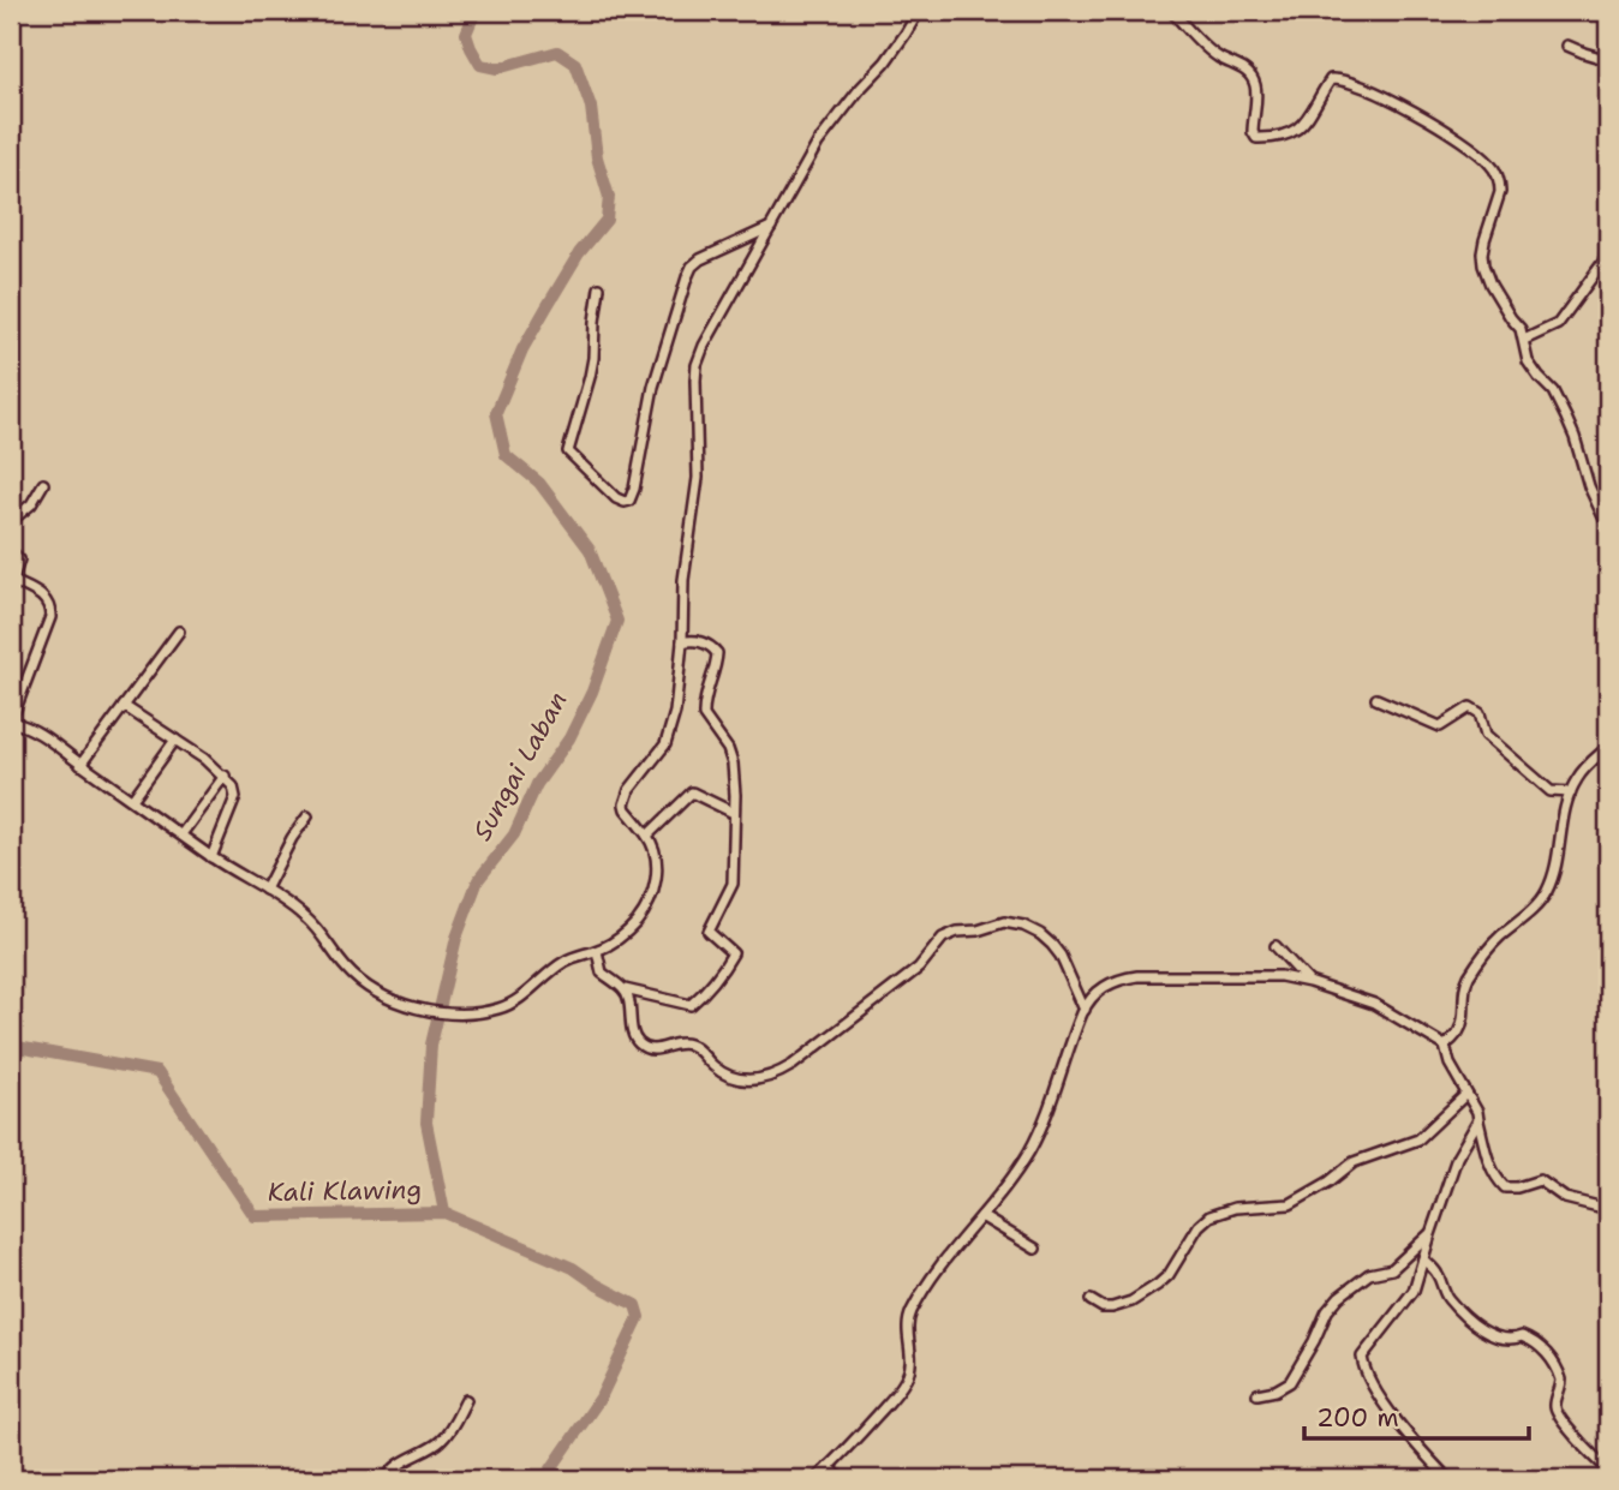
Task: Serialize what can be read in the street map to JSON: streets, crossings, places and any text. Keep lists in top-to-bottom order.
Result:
{
  "water": ["Sungai Laban", "Kali Klawing"],
  "scale_bar": "200 m"
}
